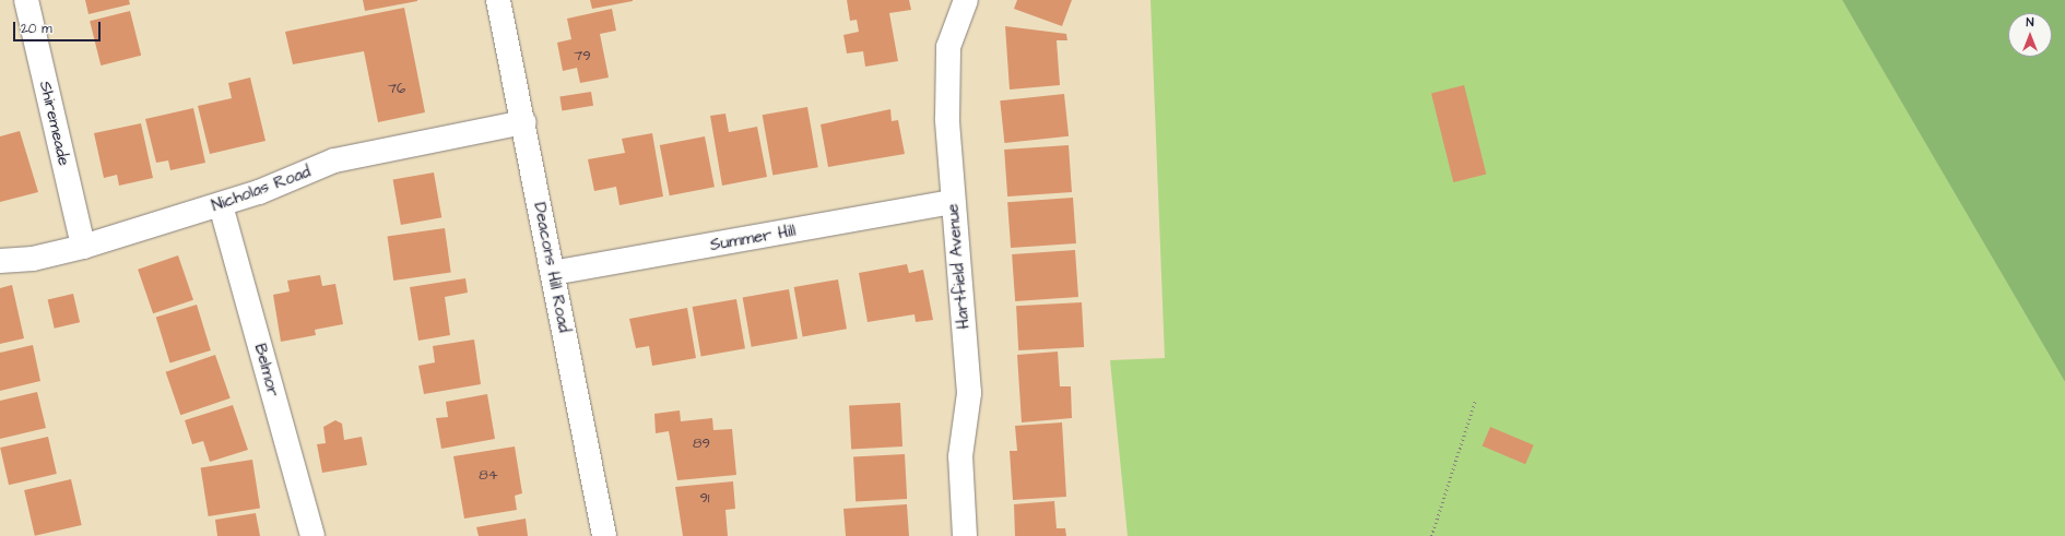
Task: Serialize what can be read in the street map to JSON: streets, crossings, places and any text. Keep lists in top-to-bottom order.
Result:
{
  "streets": {
    "street": [
      "Shiremeade",
      "Nicholas Road",
      "Summer Hill",
      "Hartfield Avenue",
      "Deacons Hill Road",
      "Belmor"
    ]
  },
  "crossings": [
    ["Shiremeade", "Nicholas Road"],
    ["Nicholas Road", "Deacons Hill Road"],
    ["Nicholas Road", "Belmor"],
    ["Summer Hill", "Hartfield Avenue"],
    ["Summer Hill", "Deacons Hill Road"]
  ],
  "house_numbers": [
    "79",
    "76",
    "89",
    "84",
    "91"
  ],
  "scale_bar": "20 m",
  "north": "top"
}
